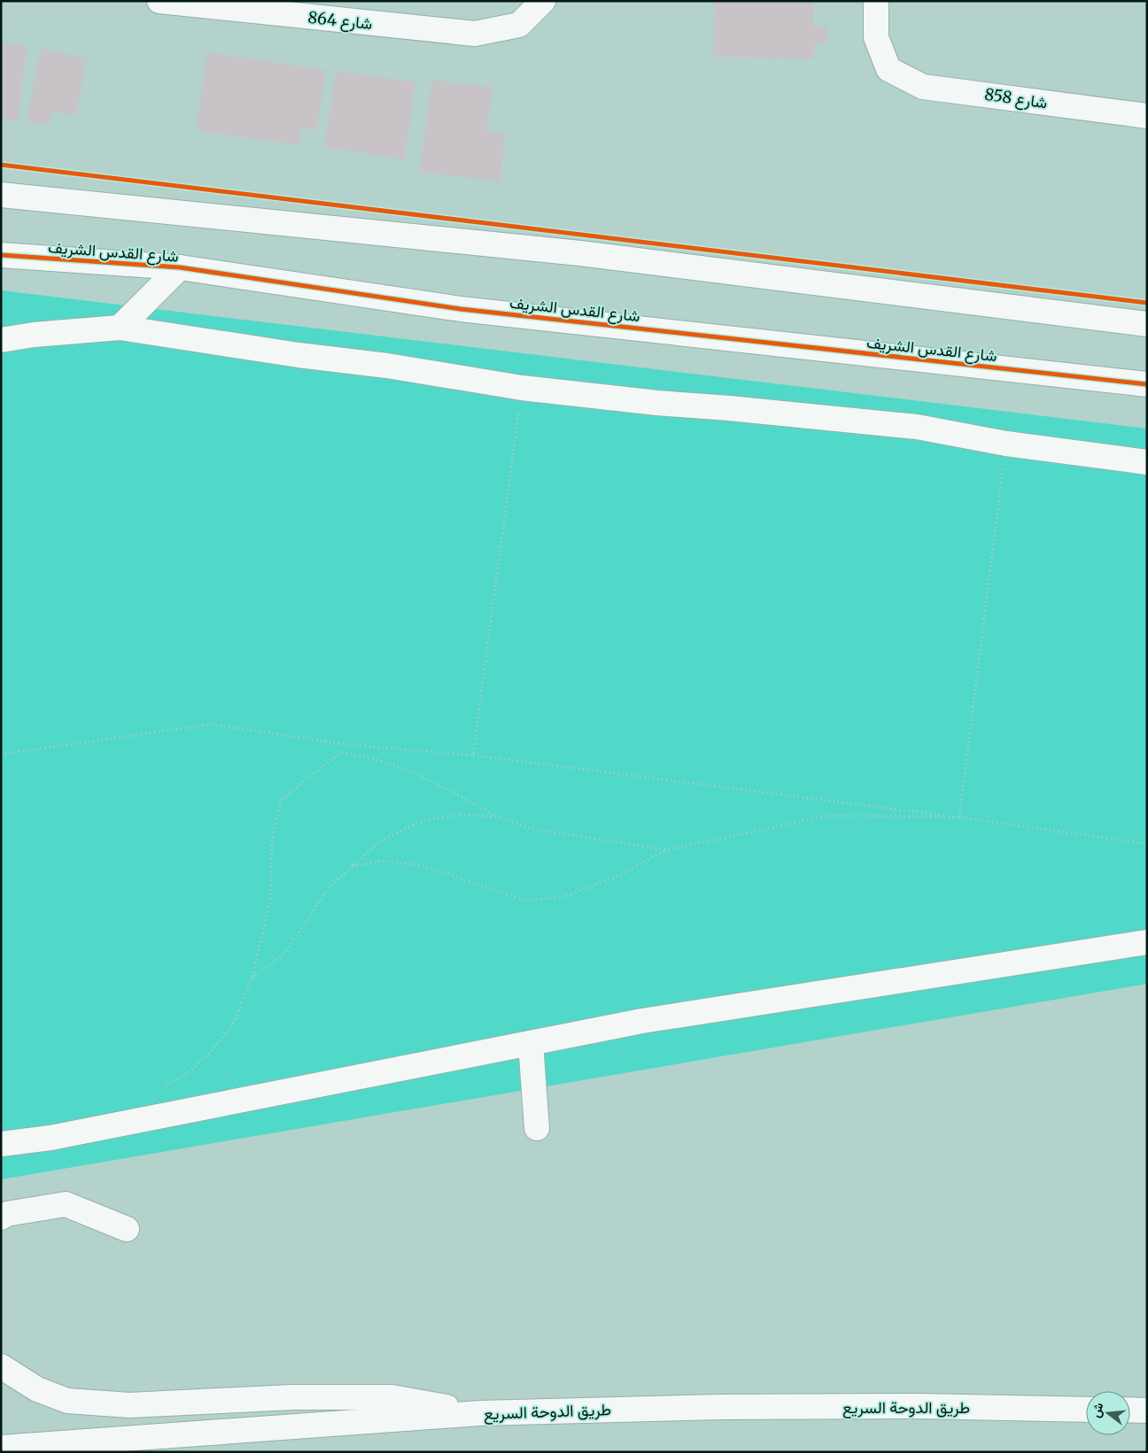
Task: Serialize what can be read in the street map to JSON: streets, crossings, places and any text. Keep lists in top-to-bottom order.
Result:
{
  "streets": {
    "main road": [
      "شارع 864",
      "شارع 858",
      "شارع القدس الشريف",
      "طريق الدوحة السريع"
    ]
  },
  "north": "left"
}
